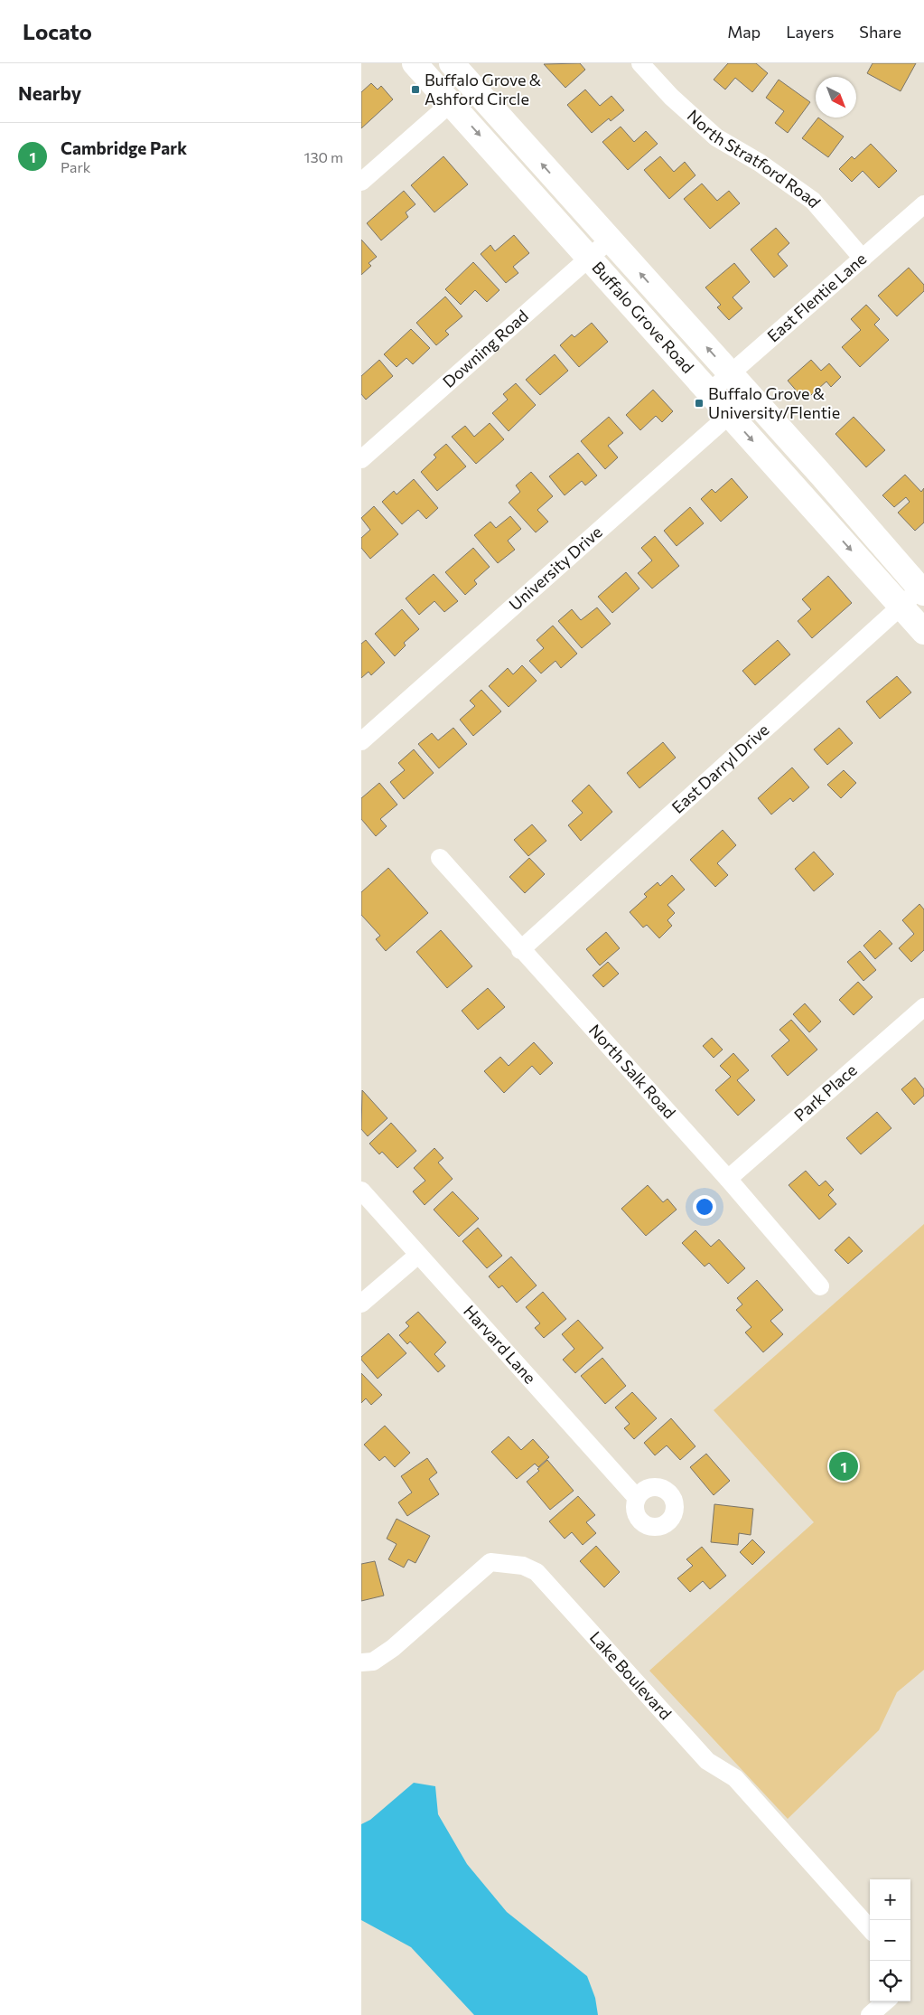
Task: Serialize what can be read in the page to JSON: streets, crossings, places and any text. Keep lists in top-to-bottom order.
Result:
{
  "streets": {
    "main road": ["Buffalo Grove Road"],
    "street": [
      "North Stratford Road",
      "East Flentie Lane",
      "Downing Road",
      "University Drive",
      "East Darryl Drive",
      "North Salk Road",
      "Park Place",
      "Harvard Lane",
      "Lake Boulevard"
    ]
  },
  "crossings": [
    ["North Stratford Road", "East Flentie Lane"],
    ["East Flentie Lane", "Buffalo Grove Road"],
    ["Buffalo Grove Road", "Downing Road"],
    ["Buffalo Grove Road", "University Drive"],
    ["Buffalo Grove Road", "East Darryl Drive"],
    ["East Darryl Drive", "North Salk Road"],
    ["North Salk Road", "Park Place"]
  ],
  "places": {
    "transit": ["Buffalo Grove & Ashford Circle", "Buffalo Grove & University/Flentie"]
  },
  "north": "bottom right",
  "page": {
    "header": "Locato",
    "nav": ["Map", "Layers", "Share"],
    "heading": "Nearby",
    "list": [
      {
        "mark": "1",
        "name": "Cambridge Park",
        "note": "Park",
        "value": "130 m"
      }
    ],
    "pins": "1",
    "map_buttons": ["+", "−"]
  }
}
